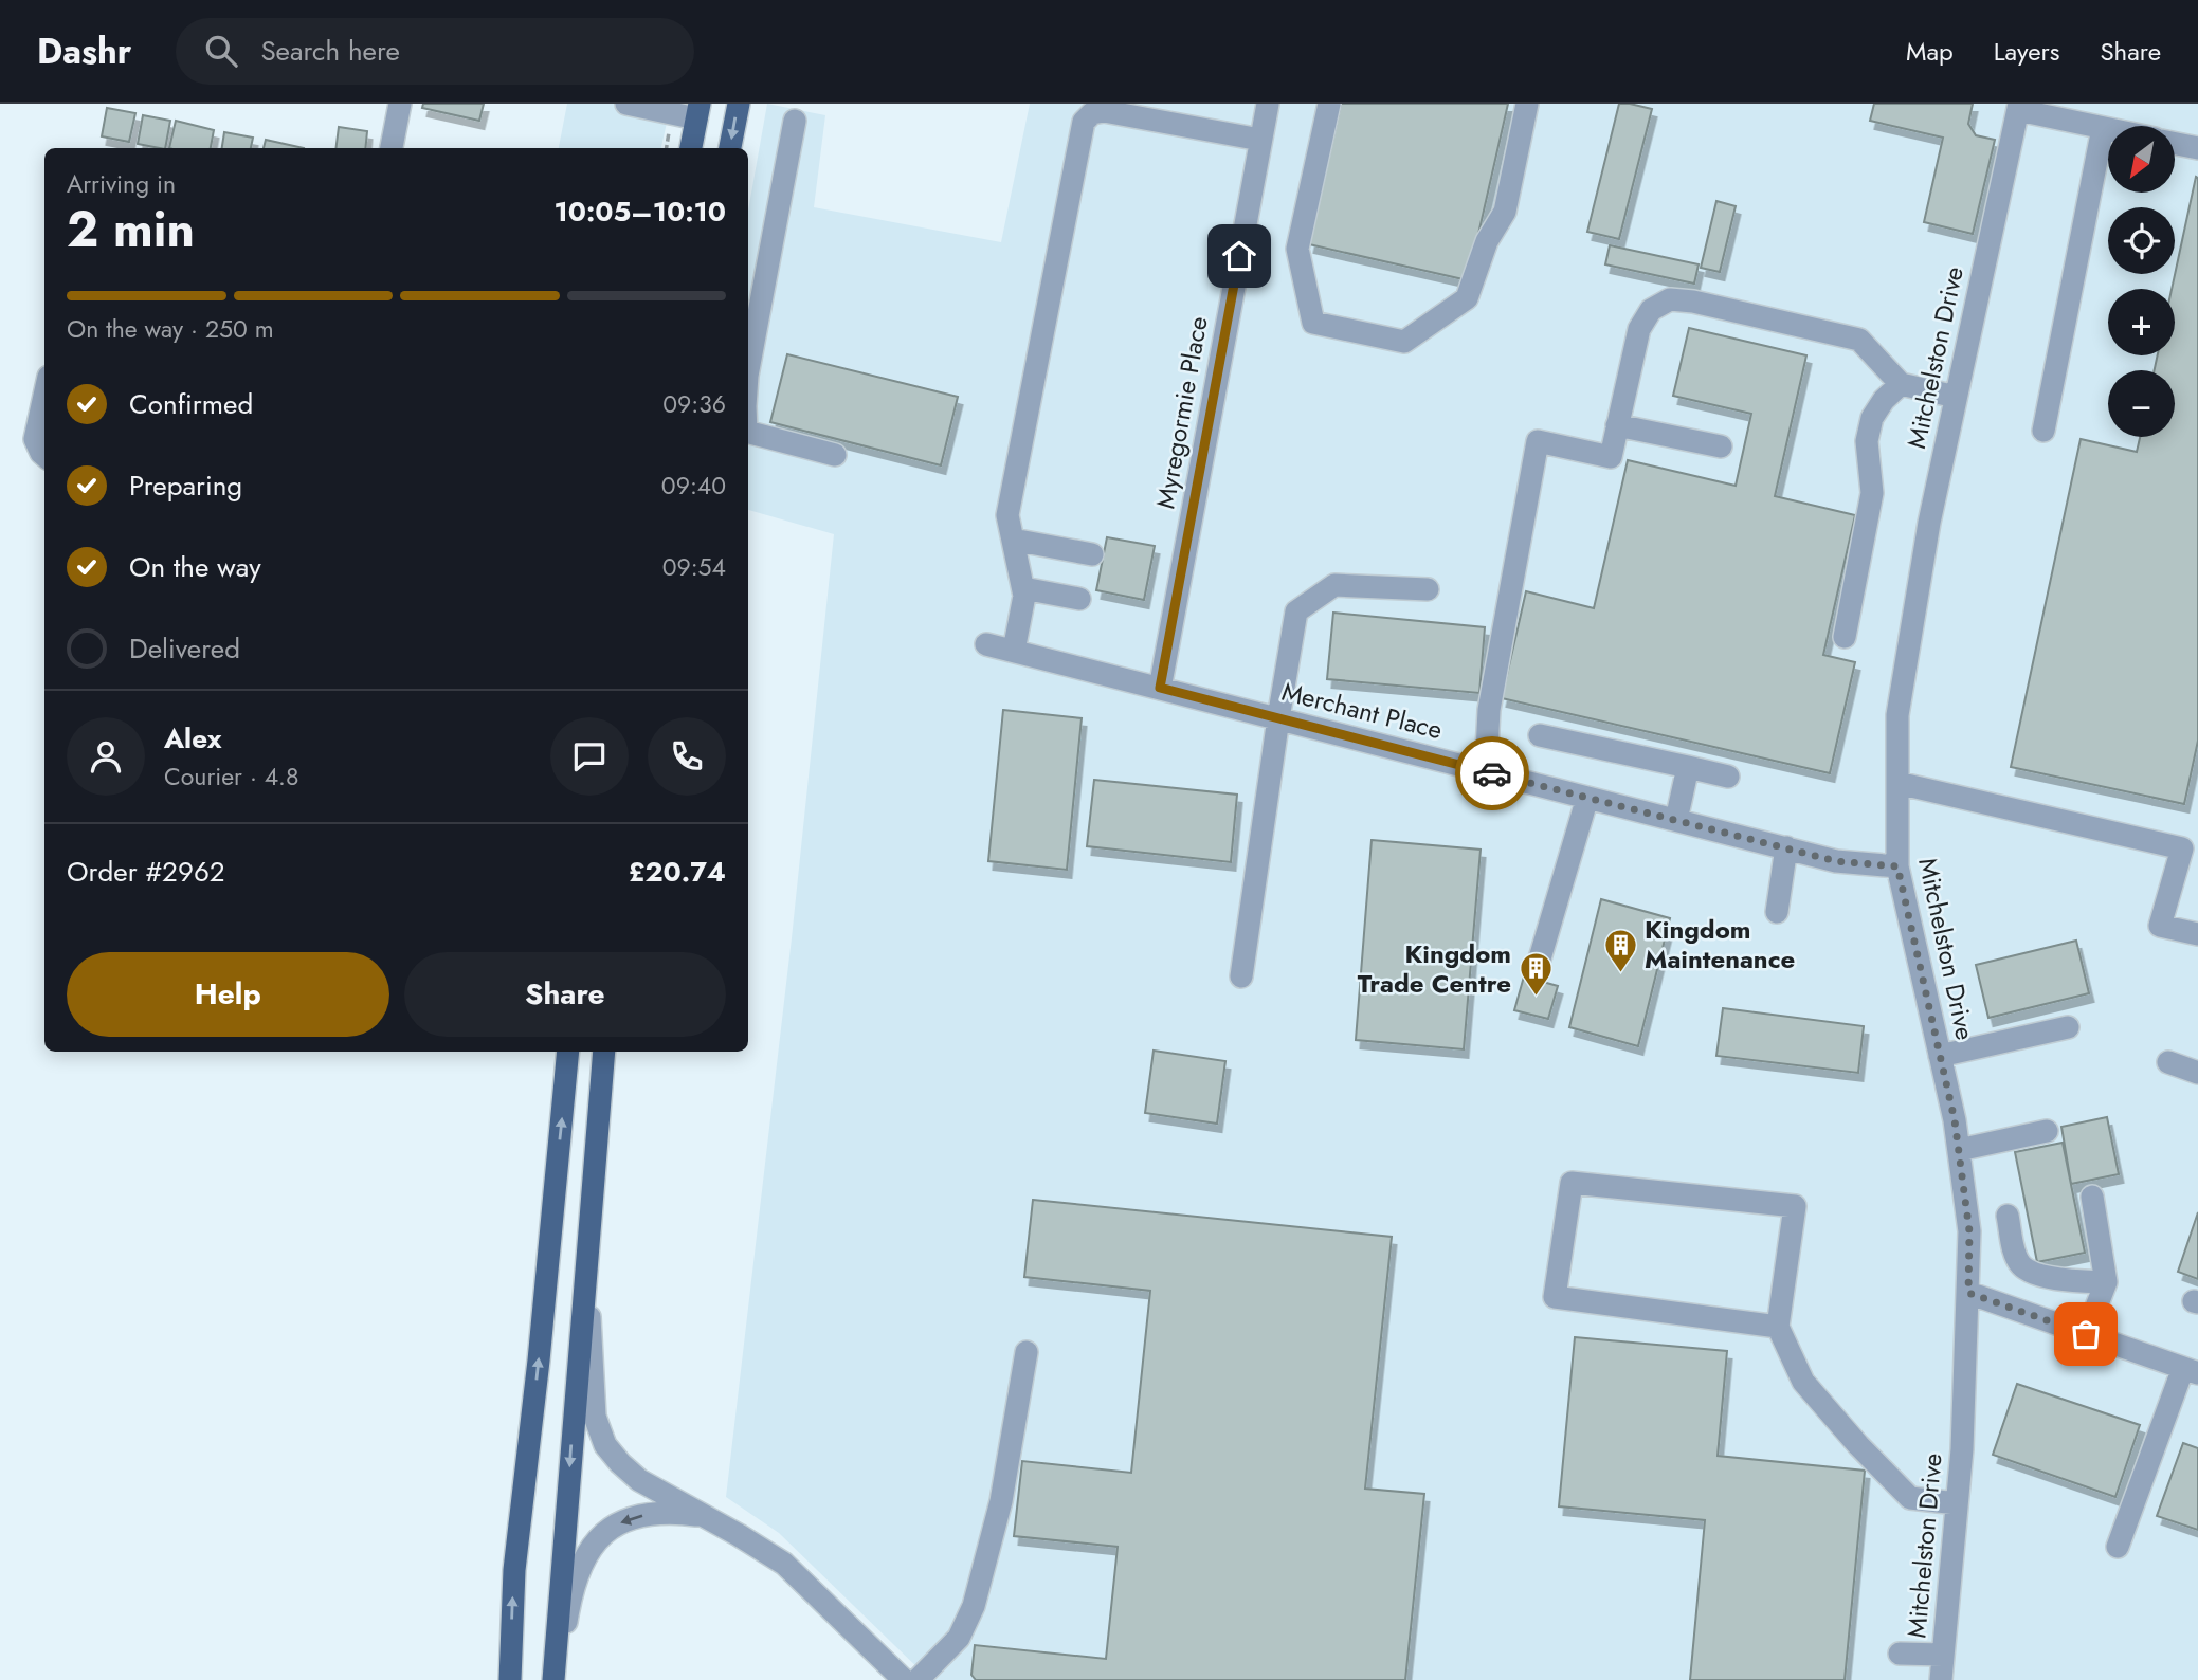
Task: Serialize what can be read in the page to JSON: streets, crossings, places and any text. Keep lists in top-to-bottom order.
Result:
{
  "streets": {
    "street": ["Mitchelston Drive", "Myregormie Place", "Merchant Place"]
  },
  "crossings": [
    ["Mitchelston Drive", "Merchant Place"],
    ["Myregormie Place", "Merchant Place"]
  ],
  "places": {
    "building": ["Kingdom Maintenance", "Kingdom Trade Centre"]
  },
  "north": "bottom left",
  "page": {
    "header": "Dashr",
    "search": "Search here",
    "nav": ["Map", "Layers", "Share"],
    "map_buttons": ["+", "−"],
    "heading": ["2 min", "Arriving in", "10:05–10:10"],
    "panel": [
      "Alex",
      "Courier · 4.8",
      "Order #2962",
      "£20.74"
    ],
    "bar": "On the way · 250 m",
    "list": [
      ["Confirmed", "09:36"],
      ["Preparing", "09:40"],
      ["On the way", "09:54"],
      "Delivered"
    ],
    "buttons": ["Help", "Share"]
  }
}
